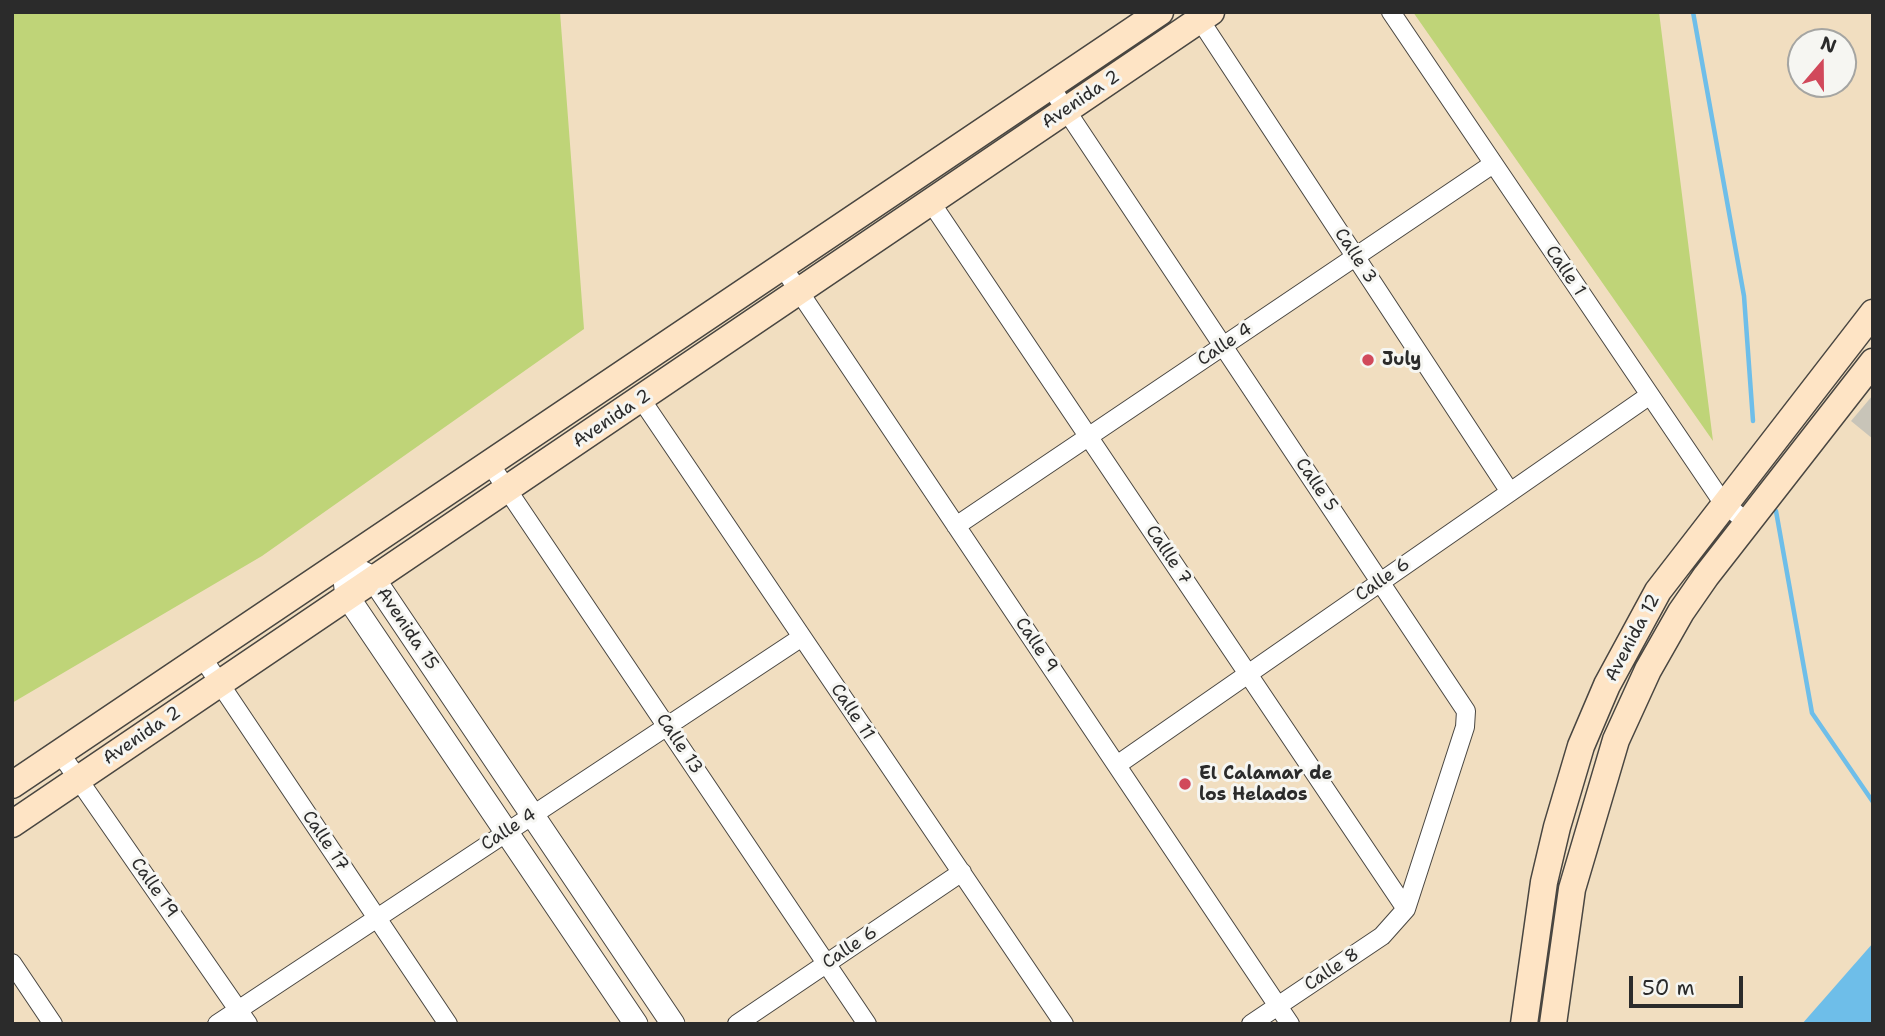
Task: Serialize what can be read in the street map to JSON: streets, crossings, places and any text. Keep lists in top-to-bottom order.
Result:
{
  "streets": {
    "main road": ["Avenida 2", "Avenida 12"],
    "street": [
      "Calle 3",
      "Calle 1",
      "Calle 4",
      "Calle 5",
      "Callle 7",
      "Calle 6",
      "Avenida 15",
      "Calle 9",
      "Calle 11",
      "Calle 13",
      "Calle 17",
      "Calle 19",
      "Calle 8"
    ]
  },
  "crossings": [
    ["Avenida 2", "Calle 3"],
    ["Avenida 2", "Calle 5"],
    ["Avenida 2", "Callle 7"],
    ["Avenida 2", "Avenida 15"],
    ["Avenida 2", "Calle 9"],
    ["Avenida 2", "Calle 11"],
    ["Avenida 2", "Calle 13"],
    ["Avenida 2", "Calle 17"],
    ["Avenida 2", "Calle 19"],
    ["Calle 3", "Calle 4"],
    ["Calle 3", "Calle 6"],
    ["Calle 1", "Calle 4"],
    ["Calle 1", "Calle 6"],
    ["Calle 1", "Avenida 12"],
    ["Calle 4", "Calle 5"],
    ["Calle 4", "Callle 7"],
    ["Calle 4", "Avenida 15"],
    ["Calle 4", "Calle 9"],
    ["Calle 4", "Calle 11"],
    ["Calle 4", "Calle 13"],
    ["Calle 4", "Calle 17"],
    ["Calle 4", "Calle 19"],
    ["Calle 5", "Callle 7"],
    ["Calle 5", "Calle 6"],
    ["Calle 5", "Calle 8"],
    ["Callle 7", "Calle 6"],
    ["Callle 7", "Calle 8"],
    ["Calle 6", "Calle 9"],
    ["Calle 6", "Calle 11"],
    ["Calle 6", "Calle 13"],
    ["Calle 9", "Calle 8"]
  ],
  "places": ["July", "El Calamar de los Helados"],
  "scale_bar": "50 m",
  "north": "top"
}
